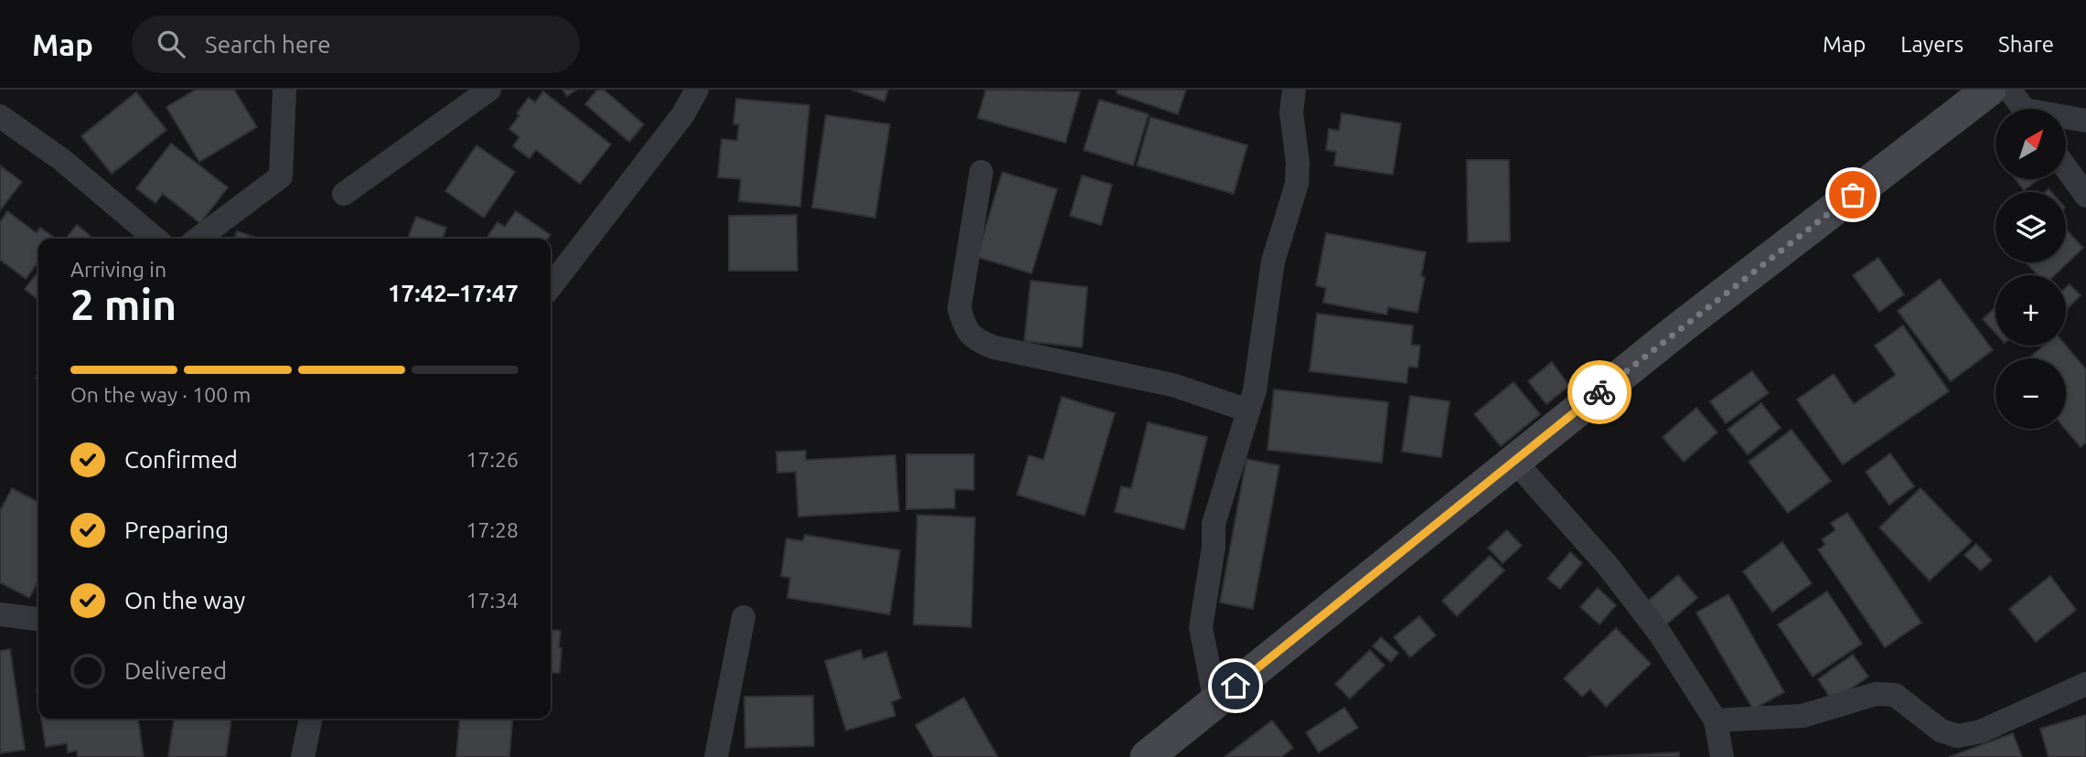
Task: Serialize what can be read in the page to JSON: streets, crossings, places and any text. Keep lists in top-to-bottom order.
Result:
{
  "north": "top right",
  "page": {
    "header": "Map",
    "search": "Search here",
    "nav": ["Map", "Layers", "Share"],
    "map_buttons": ["+", "−"],
    "heading": ["2 min", "Arriving in", "17:42–17:47"],
    "bar": "On the way · 100 m",
    "list": [
      ["Confirmed", "17:26"],
      ["Preparing", "17:28"],
      ["On the way", "17:34"],
      "Delivered"
    ]
  }
}
